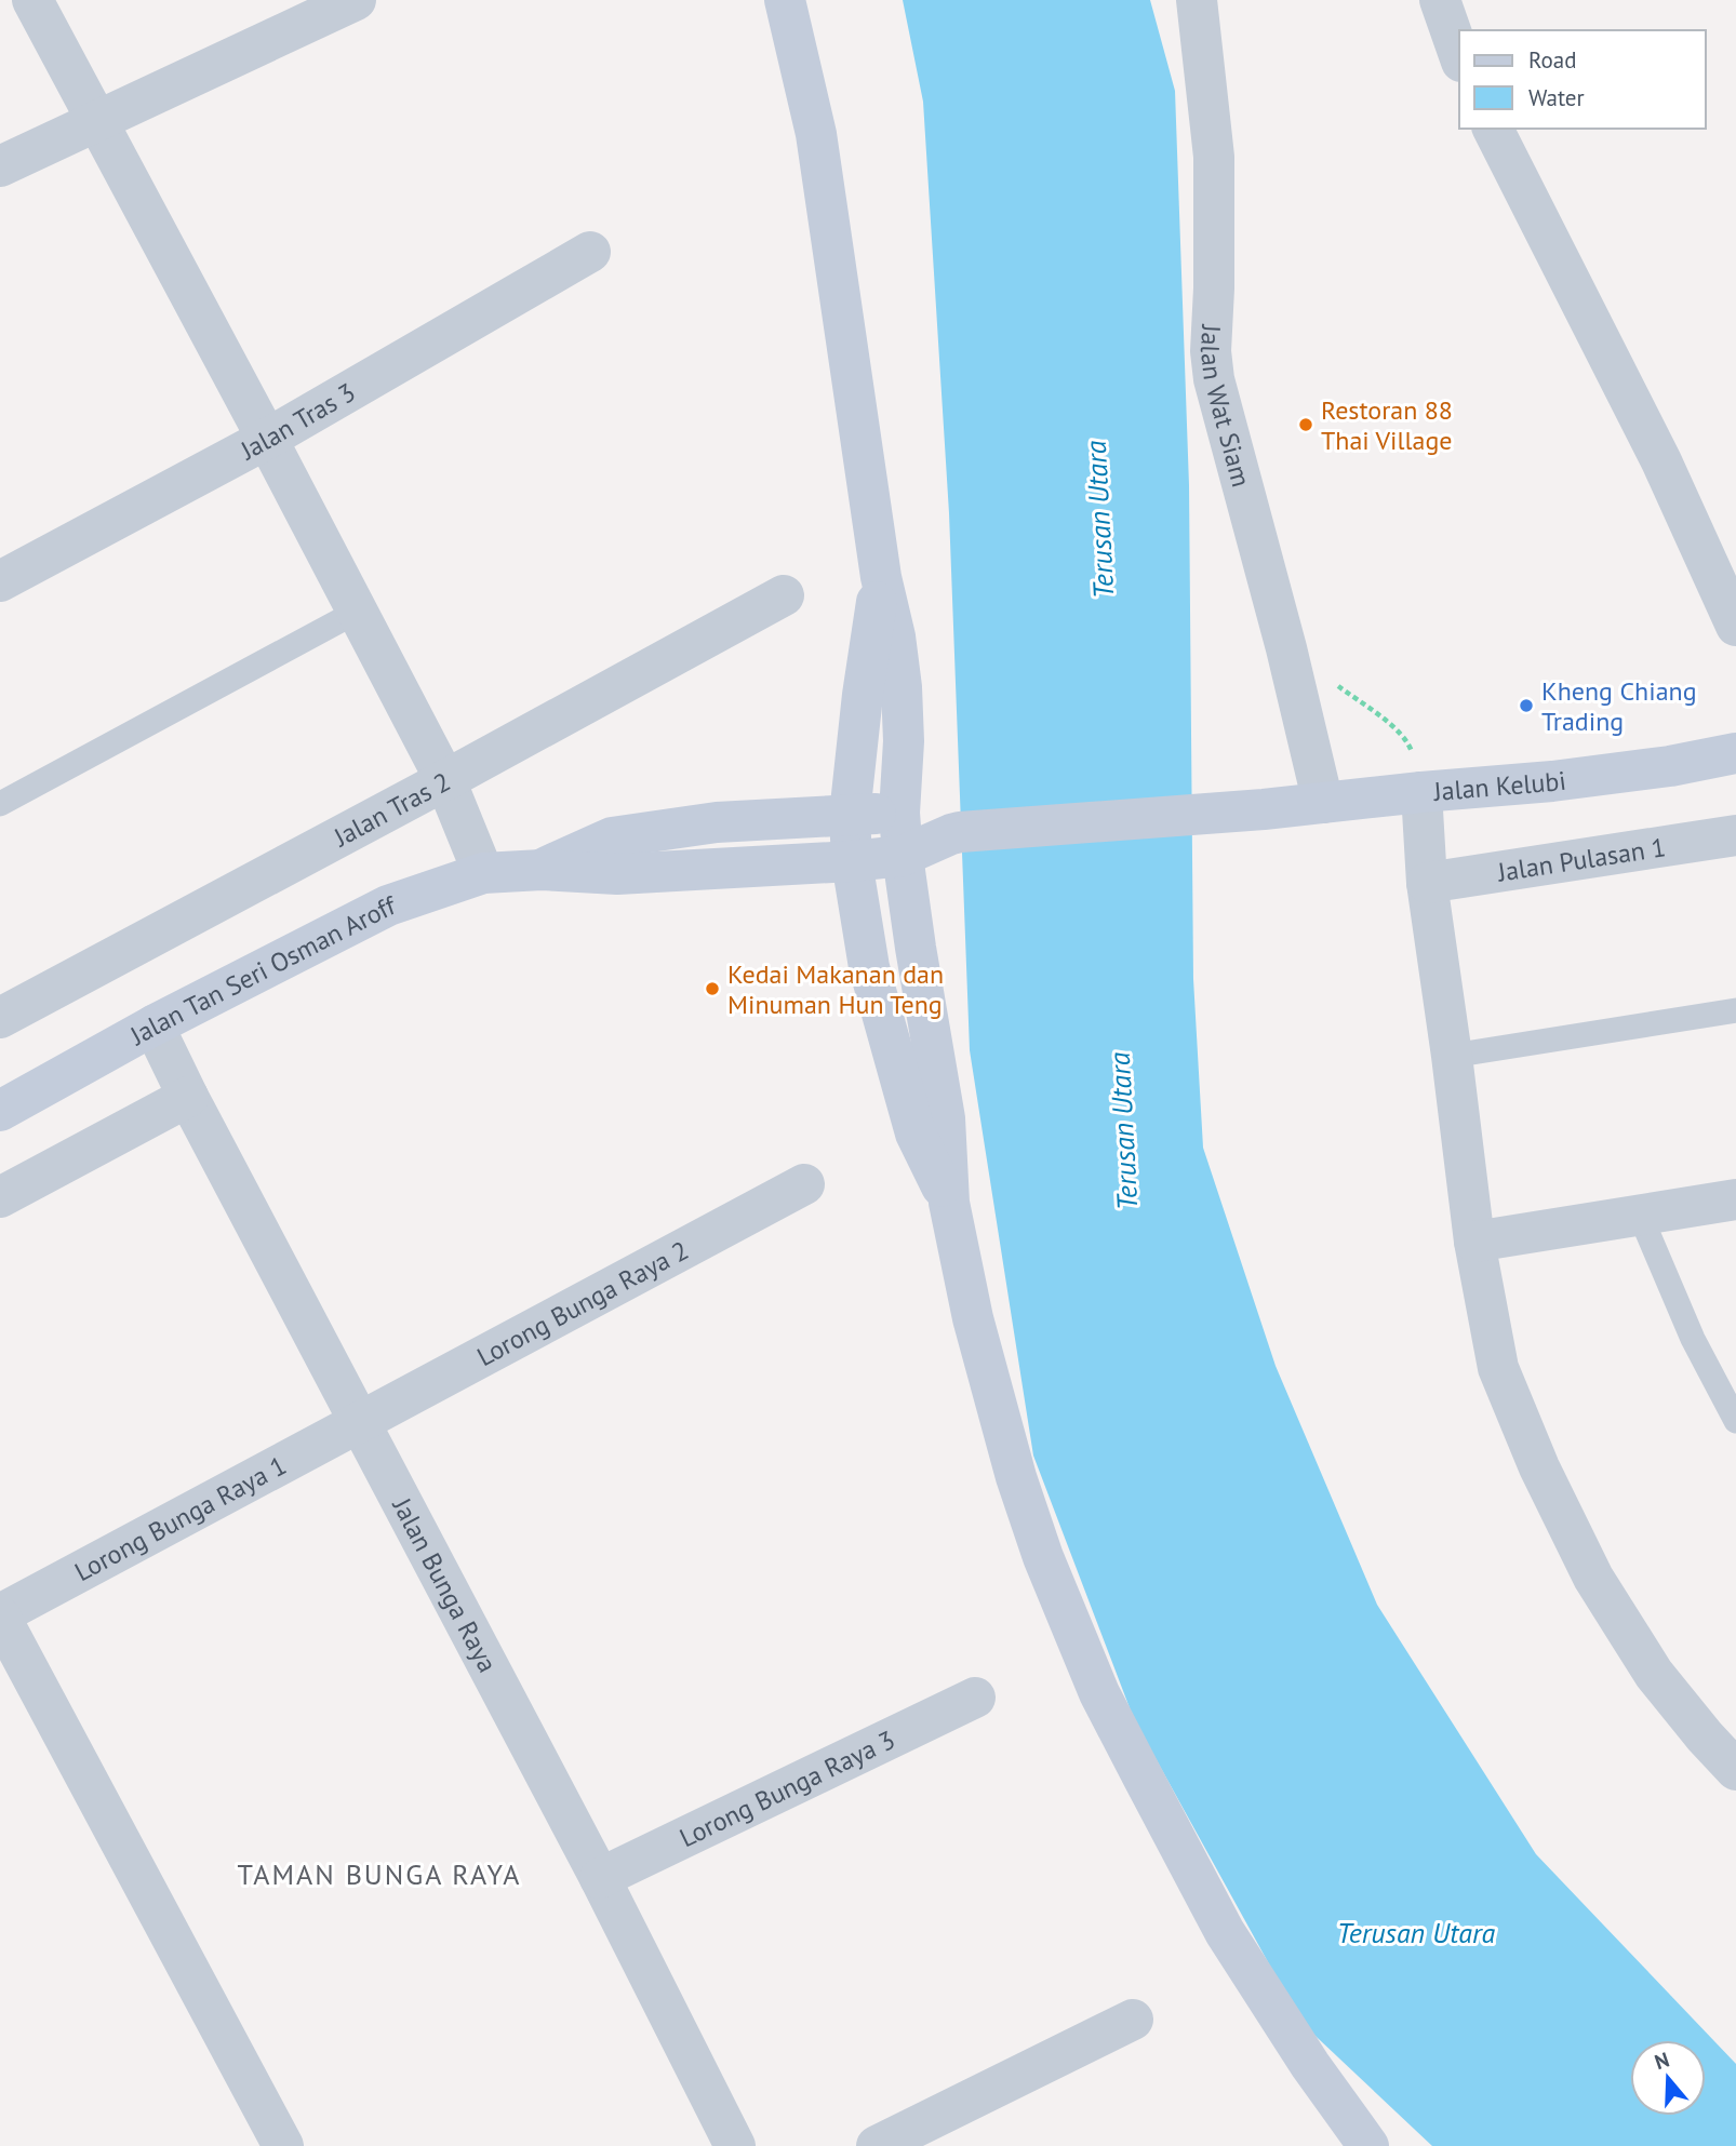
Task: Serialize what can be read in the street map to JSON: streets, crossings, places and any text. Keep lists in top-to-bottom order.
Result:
{
  "streets": {
    "street": [
      "Jalan Wat Siam",
      "Jalan Tras 3",
      "Jalan Kelubi",
      "Jalan Tras 2",
      "Jalan Pulasan 1",
      "Jalan Tan Seri Osman Aroff",
      "Lorong Bunga Raya 2",
      "Lorong Bunga Raya 1",
      "Jalan Bunga Raya",
      "Lorong Bunga Raya 3"
    ]
  },
  "crossings": [
    ["Jalan Wat Siam", "Jalan Kelubi"],
    ["Jalan Kelubi", "Jalan Tan Seri Osman Aroff"],
    ["Jalan Tan Seri Osman Aroff", "Jalan Bunga Raya"],
    ["Lorong Bunga Raya 2", "Lorong Bunga Raya 1"],
    ["Lorong Bunga Raya 2", "Jalan Bunga Raya"],
    ["Lorong Bunga Raya 1", "Jalan Bunga Raya"],
    ["Jalan Bunga Raya", "Lorong Bunga Raya 3"]
  ],
  "districts": ["TAMAN BUNGA RAYA"],
  "water": ["Terusan Utara"],
  "places": ["Restoran 88 Thai Village", "Kheng Chiang Trading", "Kedai Makanan dan Minuman Hun Teng"],
  "legend": ["Road", "Water"],
  "north": "top"
}
